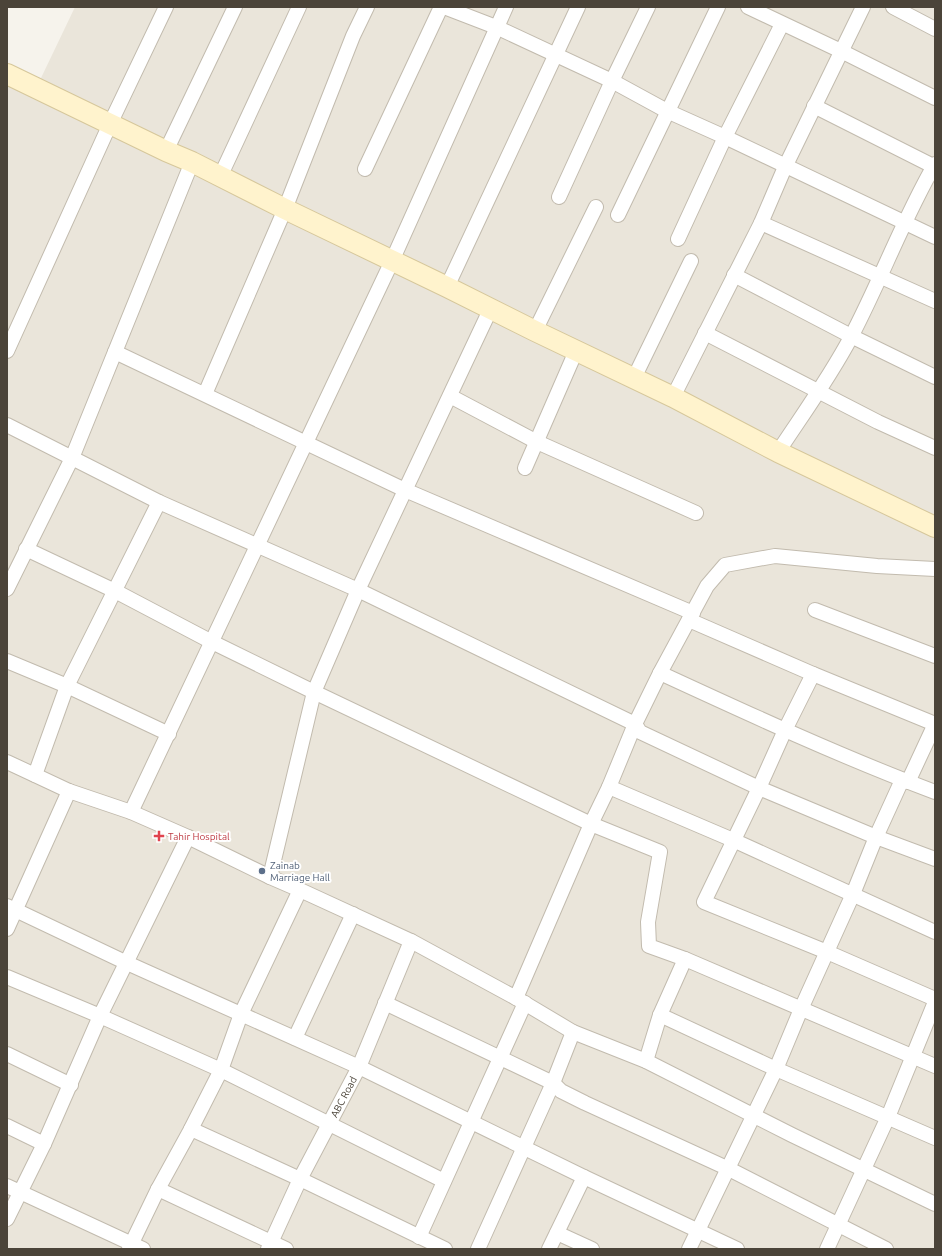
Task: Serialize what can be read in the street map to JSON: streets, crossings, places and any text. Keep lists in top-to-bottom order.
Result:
{
  "streets": {
    "street": ["ABC Road"]
  },
  "places": {
    "health": ["Tahir Hospital"],
    "other": ["Zainab Marriage Hall"]
  }
}
